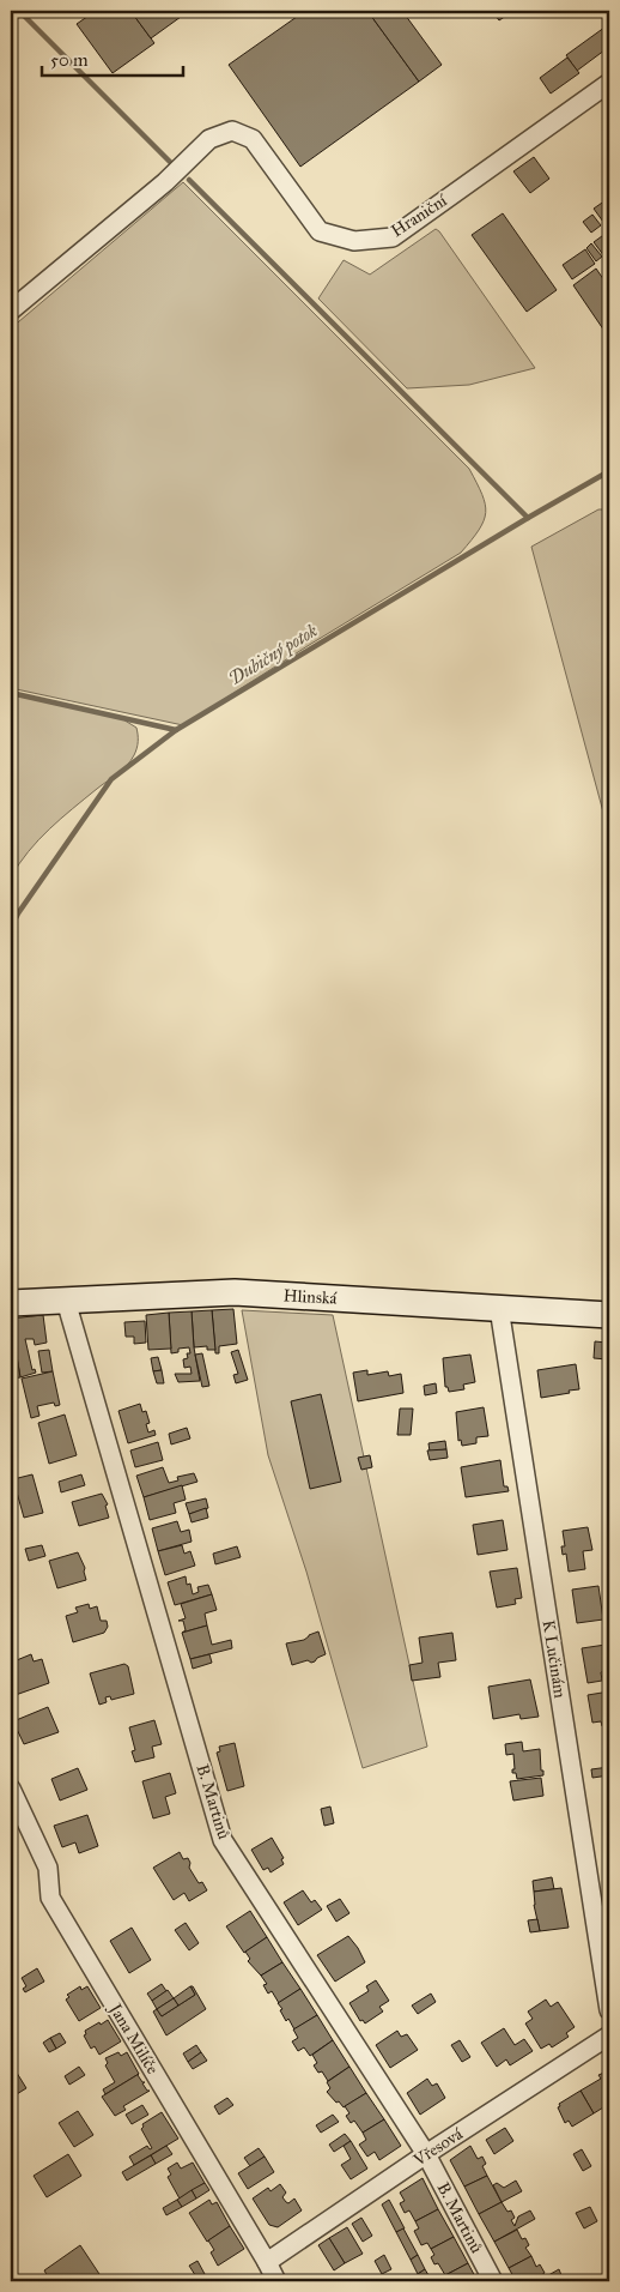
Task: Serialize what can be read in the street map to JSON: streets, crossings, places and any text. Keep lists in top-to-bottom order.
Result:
{
  "streets": {
    "street": [
      "Hraniční",
      "Hlinská",
      "K Lučinám",
      "B. Martinů",
      "Jana Milíče",
      "Vřesová"
    ]
  },
  "crossings": [
    ["Hlinská", "K Lučinám"],
    ["Hlinská", "B. Martinů"],
    ["B. Martinů", "Vřesová"],
    ["Jana Milíče", "Vřesová"]
  ],
  "water": ["Dubičný potok"],
  "scale_bar": "50 m"
}
